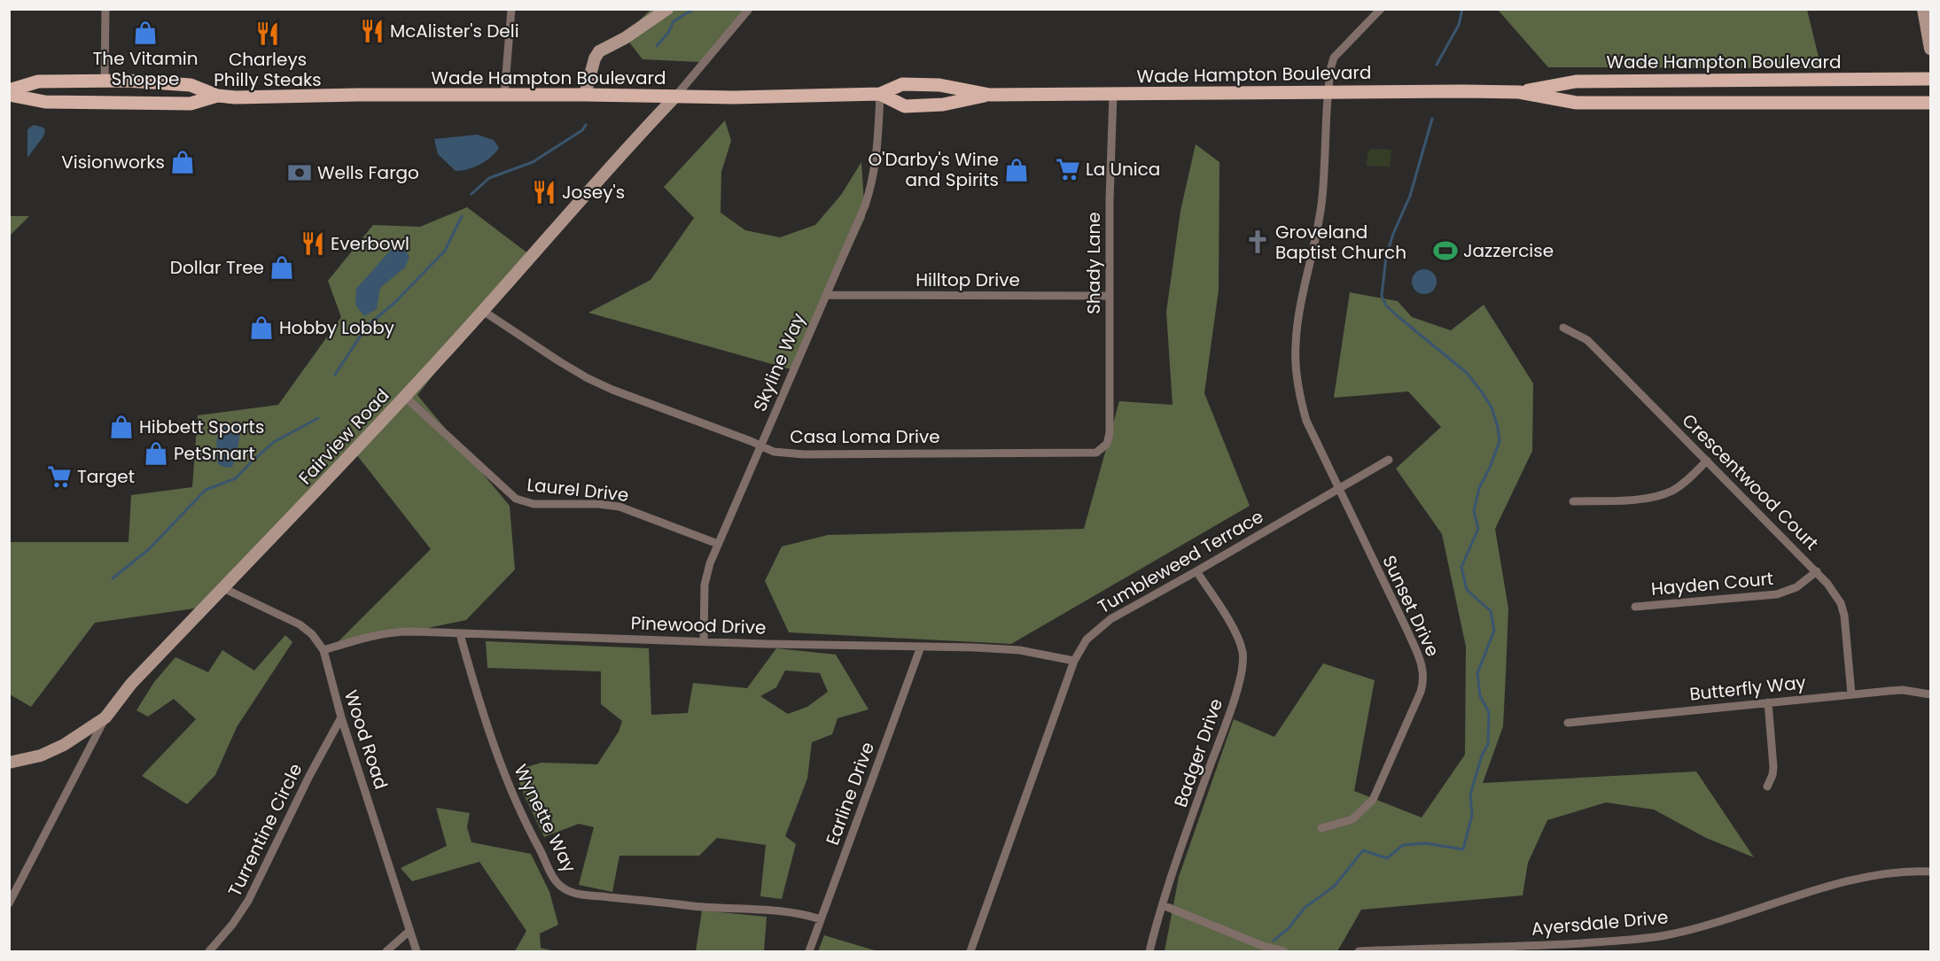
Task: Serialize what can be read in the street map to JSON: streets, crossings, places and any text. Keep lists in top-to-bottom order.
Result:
{
  "streets": {
    "main road": ["Wade Hampton Boulevard"],
    "street": [
      "Shady Lane",
      "Hilltop Drive",
      "Skyline Way",
      "Fairview Road",
      "Casa Loma Drive",
      "Crescentwood Court",
      "Laurel Drive",
      "Tumbleweed Terrace",
      "Hayden Court",
      "Sunset Drive",
      "Pinewood Drive",
      "Butterfly Way",
      "Wood Road",
      "Badger Drive",
      "Earline Drive",
      "Wynette Way",
      "Turrentine Circle",
      "Ayersdale Drive"
    ]
  },
  "crossings": [
    ["Wade Hampton Boulevard", "Shady Lane"],
    ["Wade Hampton Boulevard", "Skyline Way"],
    ["Wade Hampton Boulevard", "Fairview Road"],
    ["Wade Hampton Boulevard", "Sunset Drive"],
    ["Shady Lane", "Hilltop Drive"],
    ["Shady Lane", "Casa Loma Drive"],
    ["Hilltop Drive", "Skyline Way"],
    ["Skyline Way", "Casa Loma Drive"],
    ["Skyline Way", "Laurel Drive"],
    ["Skyline Way", "Pinewood Drive"],
    ["Fairview Road", "Casa Loma Drive"],
    ["Fairview Road", "Laurel Drive"],
    ["Fairview Road", "Wood Road"],
    ["Crescentwood Court", "Hayden Court"],
    ["Crescentwood Court", "Butterfly Way"],
    ["Tumbleweed Terrace", "Sunset Drive"],
    ["Tumbleweed Terrace", "Pinewood Drive"],
    ["Tumbleweed Terrace", "Badger Drive"],
    ["Pinewood Drive", "Wood Road"],
    ["Pinewood Drive", "Earline Drive"],
    ["Pinewood Drive", "Wynette Way"],
    ["Wood Road", "Turrentine Circle"],
    ["Earline Drive", "Wynette Way"]
  ],
  "places": {
    "restaurant": [
      "McAlister's Deli",
      "Charleys Philly Steaks",
      "Josey's",
      "Everbowl"
    ],
    "shop": [
      "The Vitamin Shoppe",
      "Visionworks",
      "O'Darby's Wine and Spirits",
      "Dollar Tree",
      "Hobby Lobby",
      "Hibbett Sports",
      "PetSmart"
    ],
    "supermarket": ["La Unica", "Target"],
    "bank": ["Wells Fargo"],
    "church": ["Groveland Baptist Church"],
    "sports": ["Jazzercise"]
  }
}
